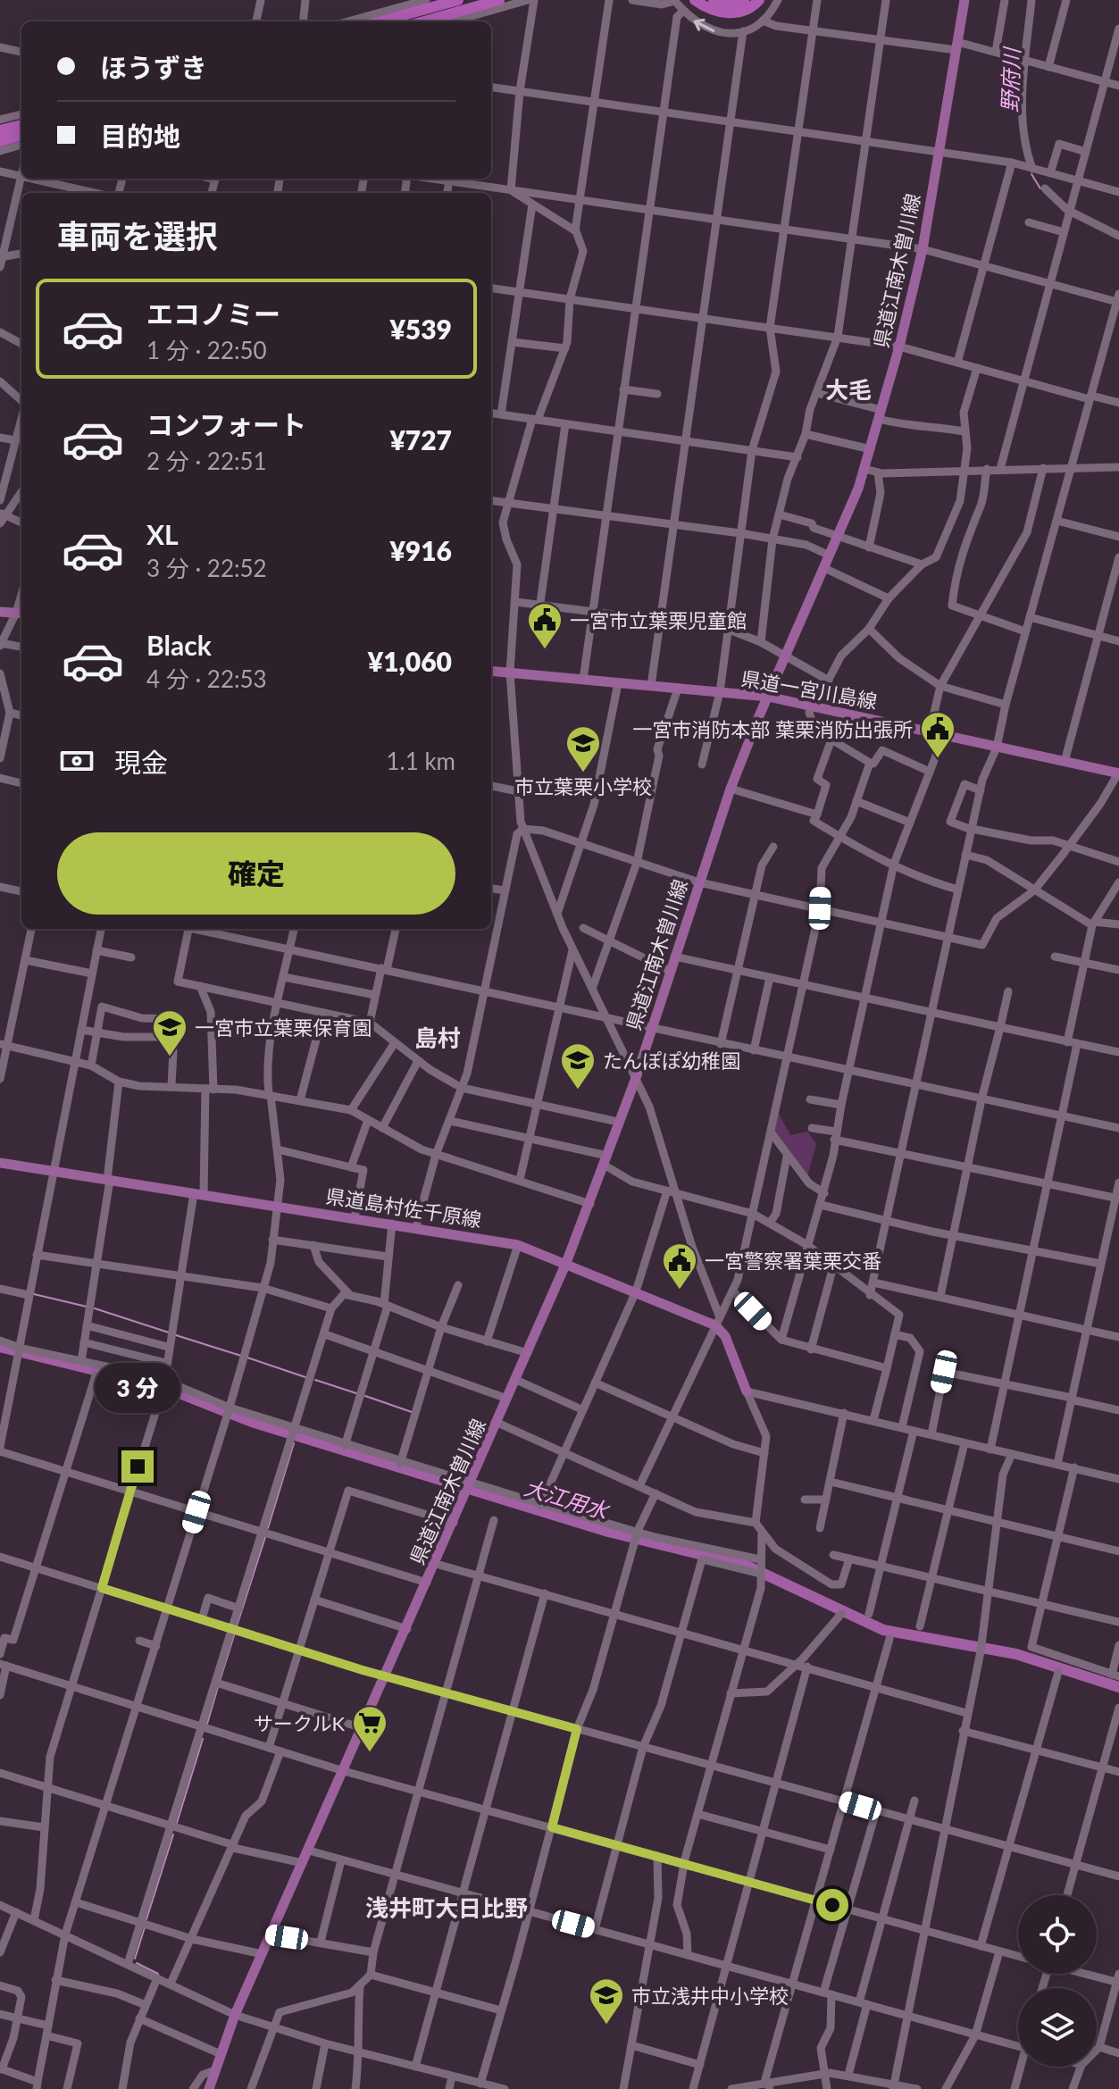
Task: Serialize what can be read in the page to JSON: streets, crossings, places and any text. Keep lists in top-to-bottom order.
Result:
{
  "streets": {
    "main road": ["県道江南木曽川線", "県道一宮川島線", "県道島村佐千原線"]
  },
  "crossings": [
    ["県道江南木曽川線", "県道一宮川島線"],
    ["県道江南木曽川線", "県道島村佐千原線"]
  ],
  "districts": ["大毛", "島村", "浅井町大日比野"],
  "water": ["野府川", "大江用水"],
  "places": {
    "public building": ["一宮市立葉栗児童館", "一宮市消防本部 葉栗消防出張所", "一宮警察署葉栗交番"],
    "school or university": [
      "市立葉栗小学校",
      "一宮市立葉栗保育園",
      "たんぽぽ幼稚園",
      "市立浅井中小学校"
    ],
    "supermarket": ["サークルK"]
  },
  "page": {
    "banner": ["ほうずき", "目的地"],
    "heading": "車両を選択",
    "list": [
      {
        "name": "エコノミー",
        "note": "1 分 · 22:50",
        "value": "¥539"
      },
      {
        "name": "コンフォート",
        "note": "2 分 · 22:51",
        "value": "¥727"
      },
      {
        "name": "XL",
        "note": "3 分 · 22:52",
        "value": "¥916"
      },
      {
        "name": "Black",
        "note": "4 分 · 22:53",
        "value": "¥1,060"
      }
    ],
    "pay": ["現金", "1.1 km"],
    "buttons": "確定",
    "bubble": "3 分"
  }
}
